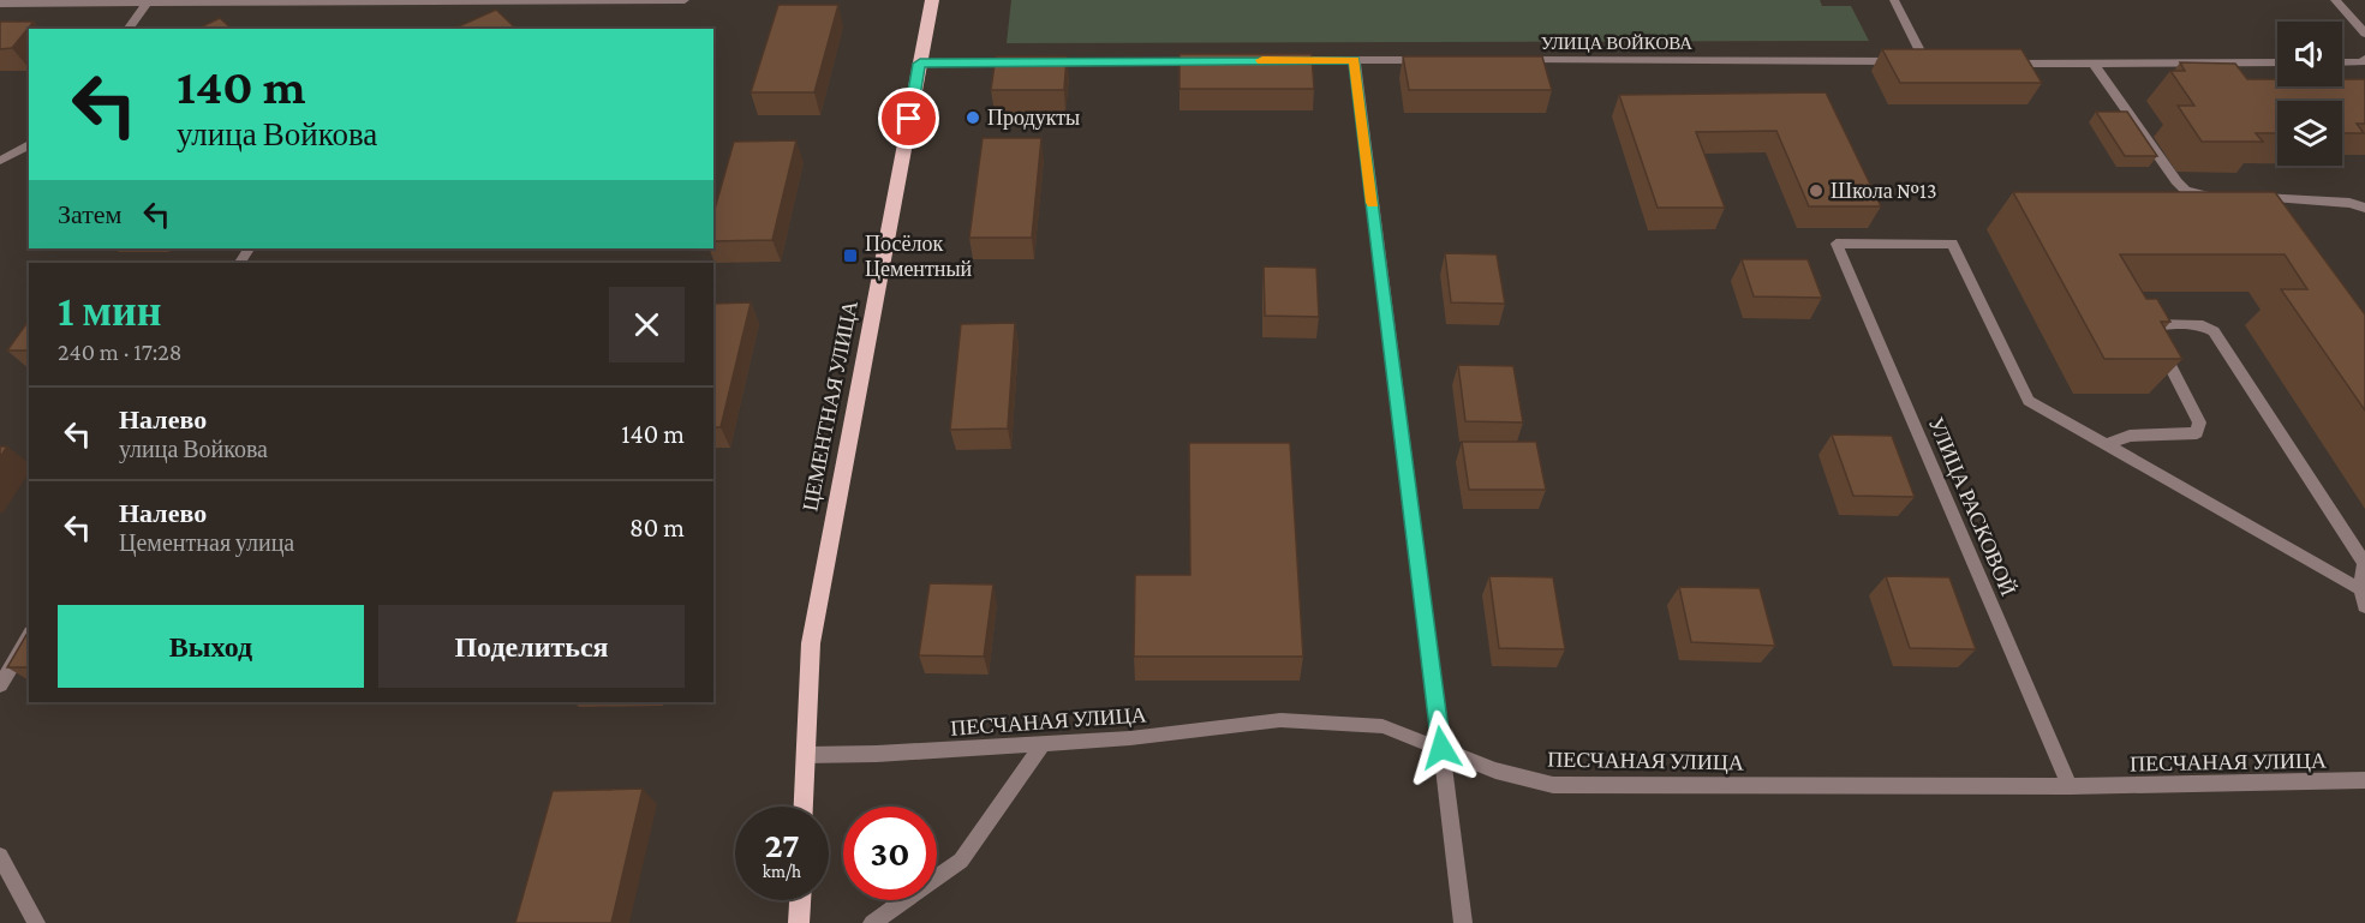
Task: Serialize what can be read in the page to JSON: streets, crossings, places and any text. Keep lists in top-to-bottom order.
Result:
{
  "streets": {
    "main road": ["ЦЕМЕНТНАЯ УЛИЦА"],
    "street": ["УЛИЦА ВОЙКОВА", "УЛИЦА РАСКОВОЙ", "ПЕСЧАНАЯ УЛИЦА"]
  },
  "crossings": [
    ["ЦЕМЕНТНАЯ УЛИЦА", "ПЕСЧАНАЯ УЛИЦА"],
    ["УЛИЦА РАСКОВОЙ", "ПЕСЧАНАЯ УЛИЦА"]
  ],
  "places": {
    "other": ["Продукты", "Школа №13"],
    "transit": ["Посёлок Цементный"]
  },
  "page": {
    "turn": ["140 m", "улица Войкова"],
    "then": "Затем",
    "heading": ["1 мин", "240 m · 17:28"],
    "list": [
      {
        "name": "Налево",
        "note": "улица Войкова",
        "value": "140 m"
      },
      {
        "name": "Налево",
        "note": "Цементная улица",
        "value": "80 m"
      }
    ],
    "buttons": ["Выход", "Поделиться"],
    "speed": "27 km/h",
    "limit": "30"
  }
}
